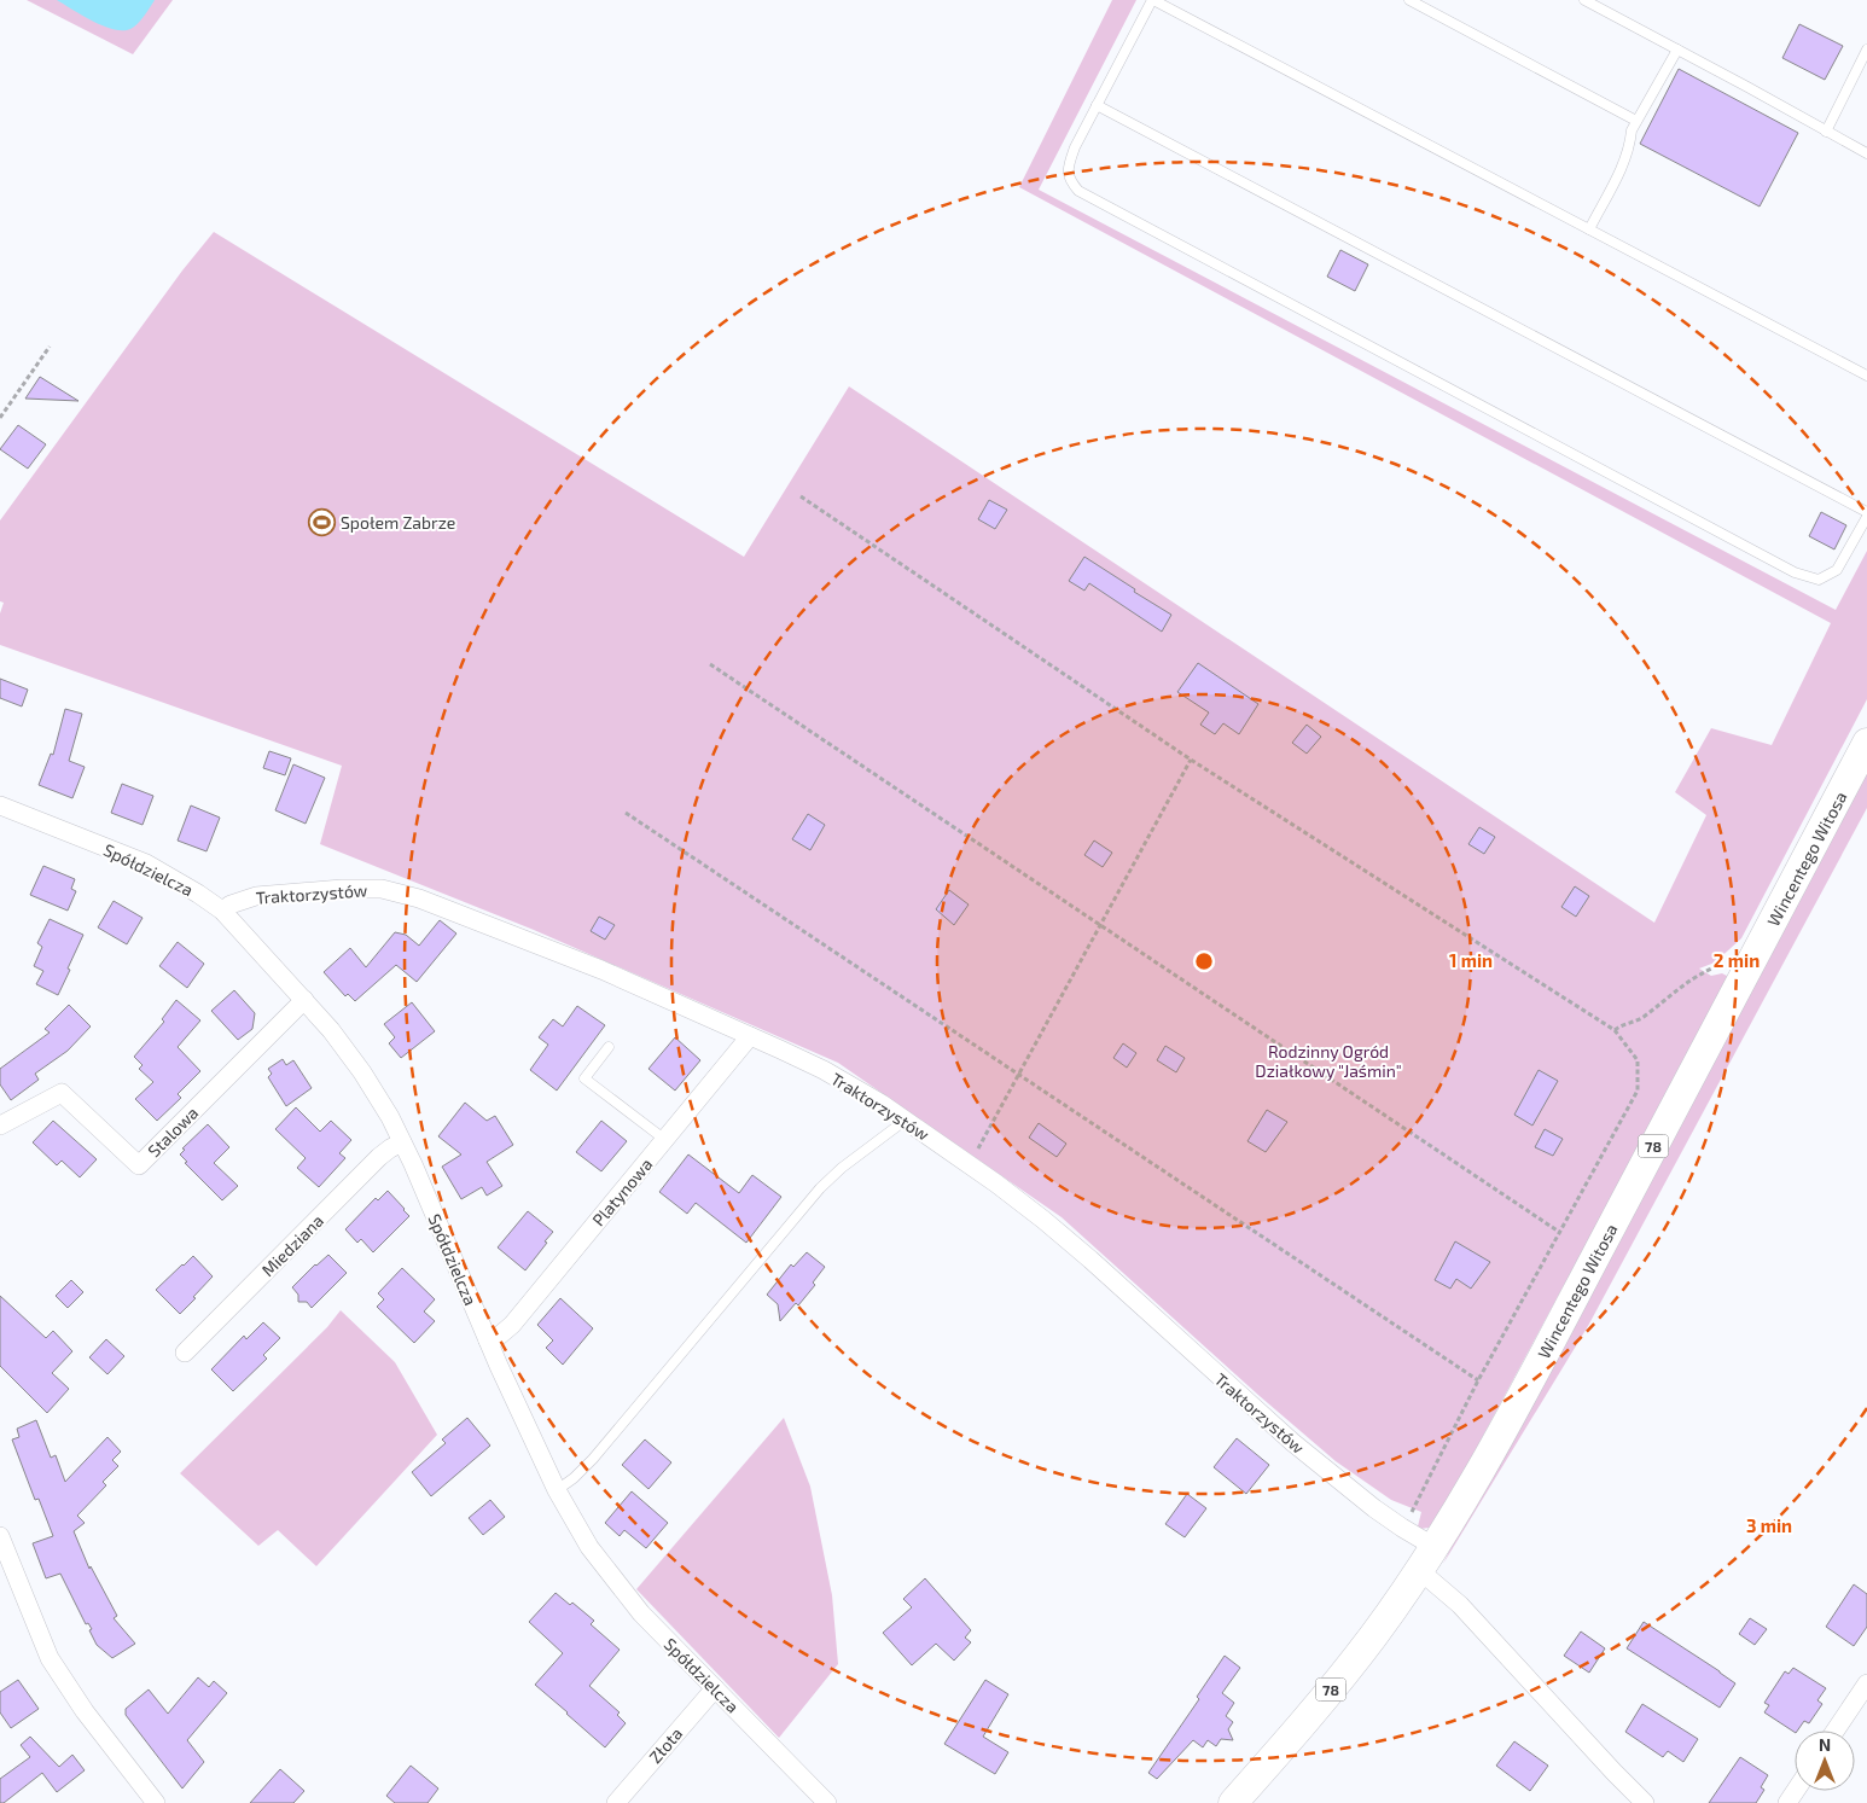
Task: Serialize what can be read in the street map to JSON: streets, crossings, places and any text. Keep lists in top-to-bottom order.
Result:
{
  "streets": {
    "main road": ["Wincentego Witosa", "78"],
    "street": [
      "Spółdzielcza",
      "Traktorzystów",
      "Stalowa",
      "Platynowa",
      "Miedziana",
      "Złota"
    ]
  },
  "crossings": [
    ["Wincentego Witosa", "Traktorzystów"],
    ["Spółdzielcza", "Traktorzystów"],
    ["Spółdzielcza", "Stalowa"],
    ["Spółdzielcza", "Platynowa"],
    ["Spółdzielcza", "Miedziana"],
    ["Spółdzielcza", "Złota"],
    ["Traktorzystów", "Platynowa"]
  ],
  "parks": ["Rodzinny Ogród Działkowy \"Jaśmin\""],
  "places": {
    "sports": ["Społem Zabrze"]
  },
  "north": "top",
  "rings": ["1 min", "2 min", "3 min"]
}
